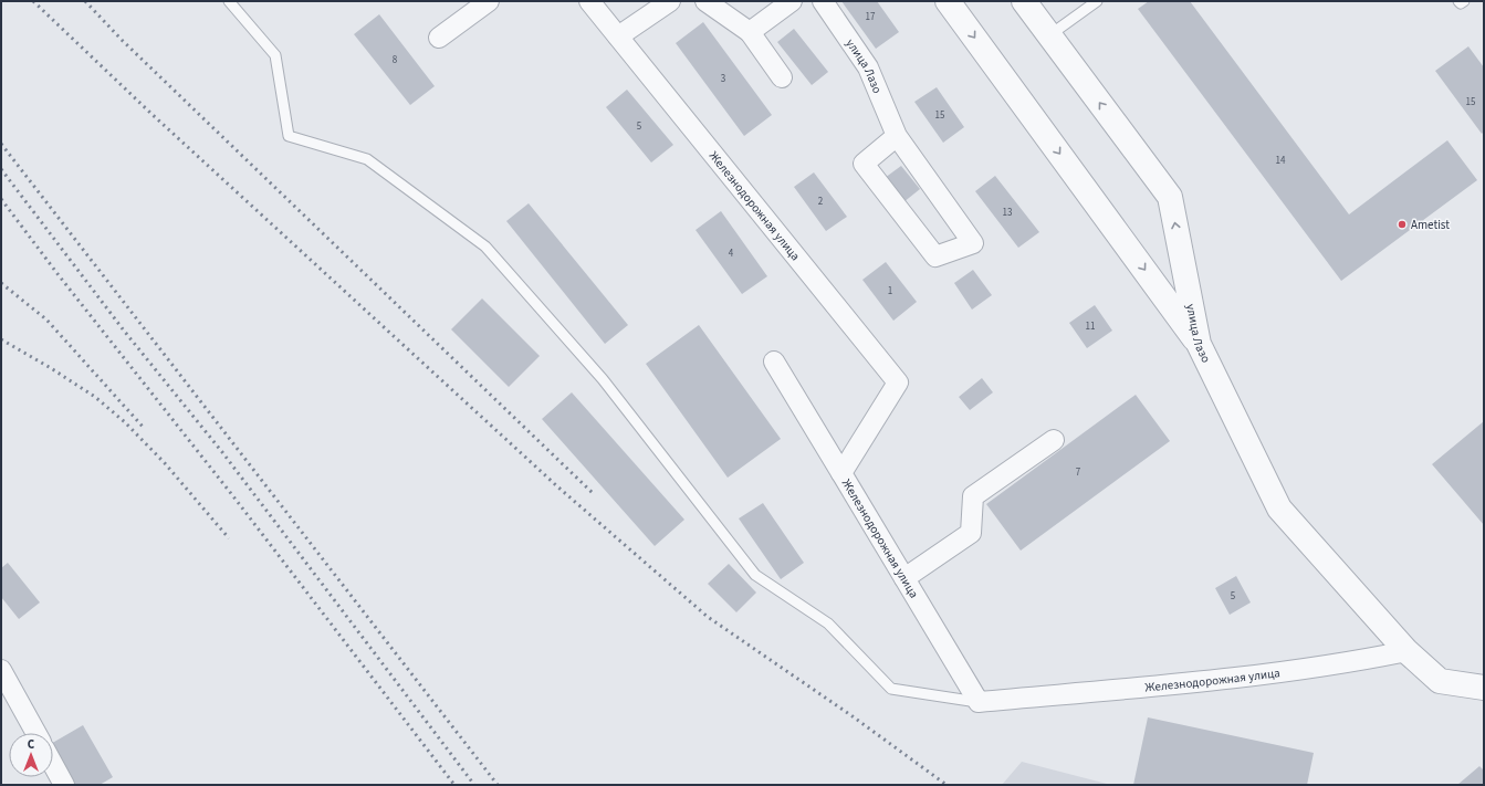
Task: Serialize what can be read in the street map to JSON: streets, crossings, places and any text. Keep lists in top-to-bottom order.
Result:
{
  "streets": {
    "street": ["улица Лазо", "Железнодорожная улица"]
  },
  "crossings": [
    ["улица Лазо", "Железнодорожная улица"]
  ],
  "places": ["Ametist"],
  "house_numbers": [
    "17",
    "8",
    "3",
    "15",
    "15",
    "5",
    "14",
    "2",
    "13",
    "4",
    "1",
    "11",
    "7",
    "5"
  ],
  "north": "top"
}
